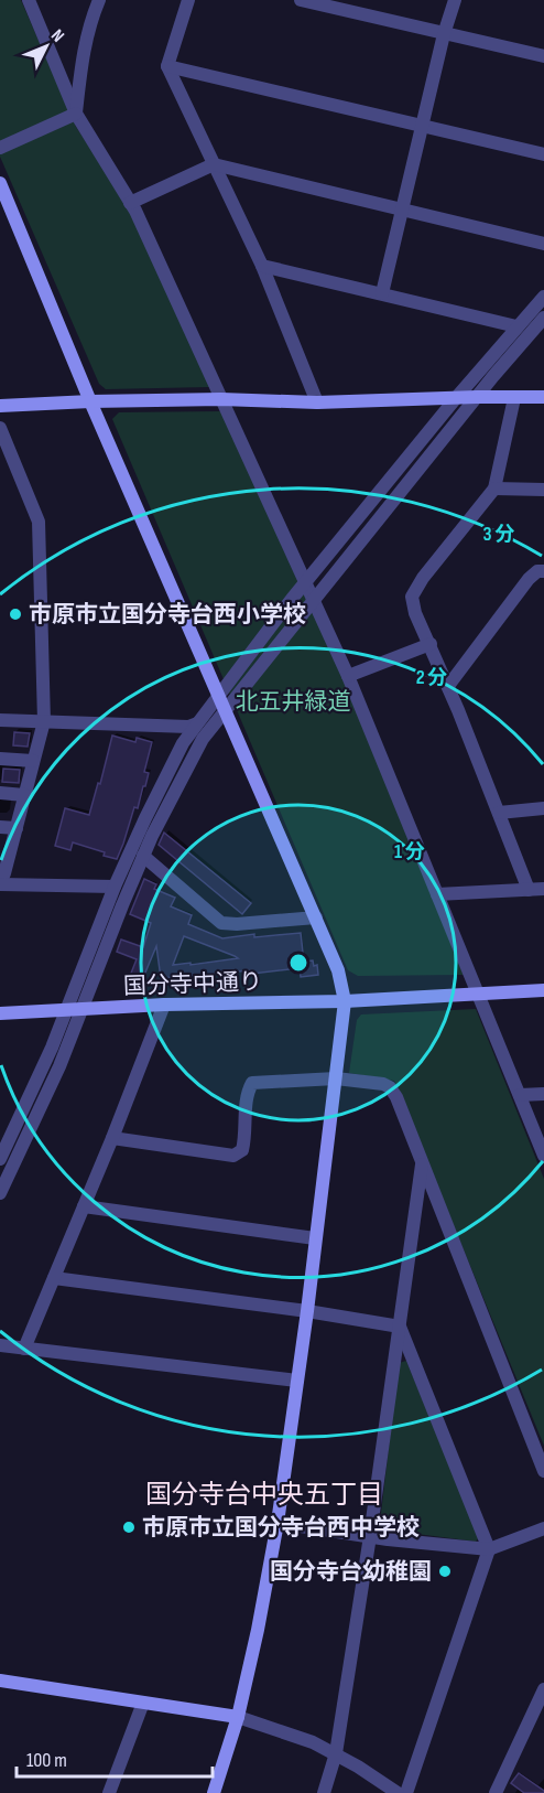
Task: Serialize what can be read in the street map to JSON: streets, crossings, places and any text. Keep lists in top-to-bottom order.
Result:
{
  "streets": {
    "street": ["国分寺中通り"]
  },
  "districts": ["国分寺台中央五丁目"],
  "parks": ["北五井緑道"],
  "places": ["市原市立国分寺台西小学校", "市原市立国分寺台西中学校", "国分寺台幼稚園"],
  "scale_bar": "100 m",
  "north": "top right",
  "rings": ["3 分", "2 分", "1 分"]
}
